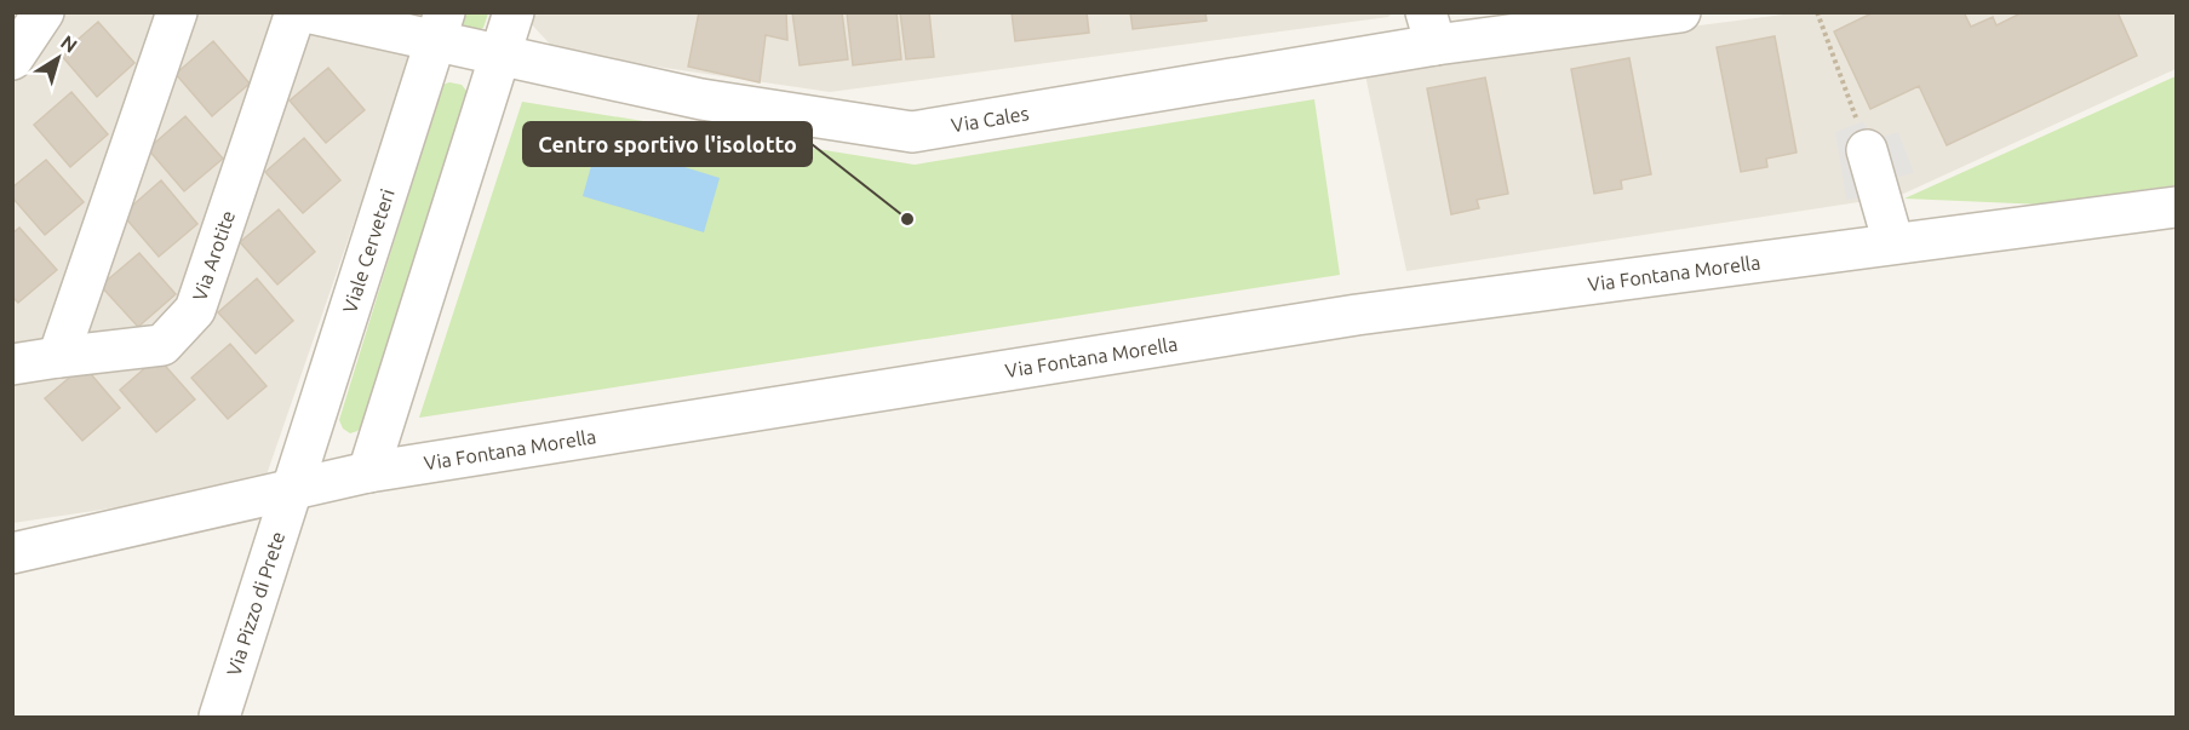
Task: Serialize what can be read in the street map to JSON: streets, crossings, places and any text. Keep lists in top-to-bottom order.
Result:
{
  "streets": {
    "street": [
      "Via Cales",
      "Viale Cerveteri",
      "Via Arotite",
      "Via Fontana Morella",
      "Via Pizzo di Prete"
    ]
  },
  "crossings": [
    ["Via Cales", "Viale Cerveteri"],
    ["Viale Cerveteri", "Via Fontana Morella"],
    ["Viale Cerveteri", "Via Pizzo di Prete"],
    ["Via Fontana Morella", "Via Pizzo di Prete"]
  ],
  "places": ["Centro sportivo l'isolotto"],
  "north": "top right"
}
